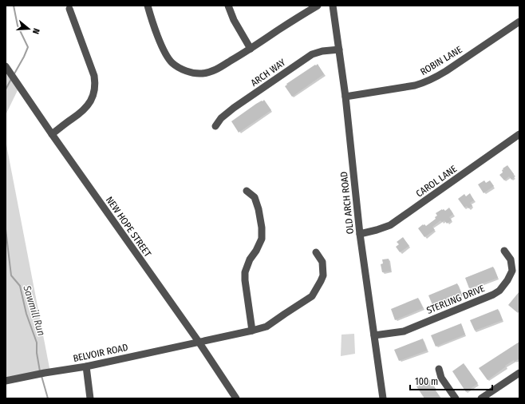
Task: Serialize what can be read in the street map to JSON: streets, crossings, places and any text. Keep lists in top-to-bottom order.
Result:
{
  "streets": {
    "street": [
      "ROBIN LANE",
      "ARCH WAY",
      "CAROL LANE",
      "OLD ARCH ROAD",
      "NEW HOPE STREET",
      "STERLING DRIVE",
      "BELVOIR ROAD"
    ]
  },
  "crossings": [
    ["ROBIN LANE", "OLD ARCH ROAD"],
    ["ARCH WAY", "OLD ARCH ROAD"],
    ["CAROL LANE", "OLD ARCH ROAD"],
    ["OLD ARCH ROAD", "STERLING DRIVE"],
    ["NEW HOPE STREET", "BELVOIR ROAD"]
  ],
  "water": ["Sawmill Run"],
  "scale_bar": "100 m",
  "north": "right"
}
